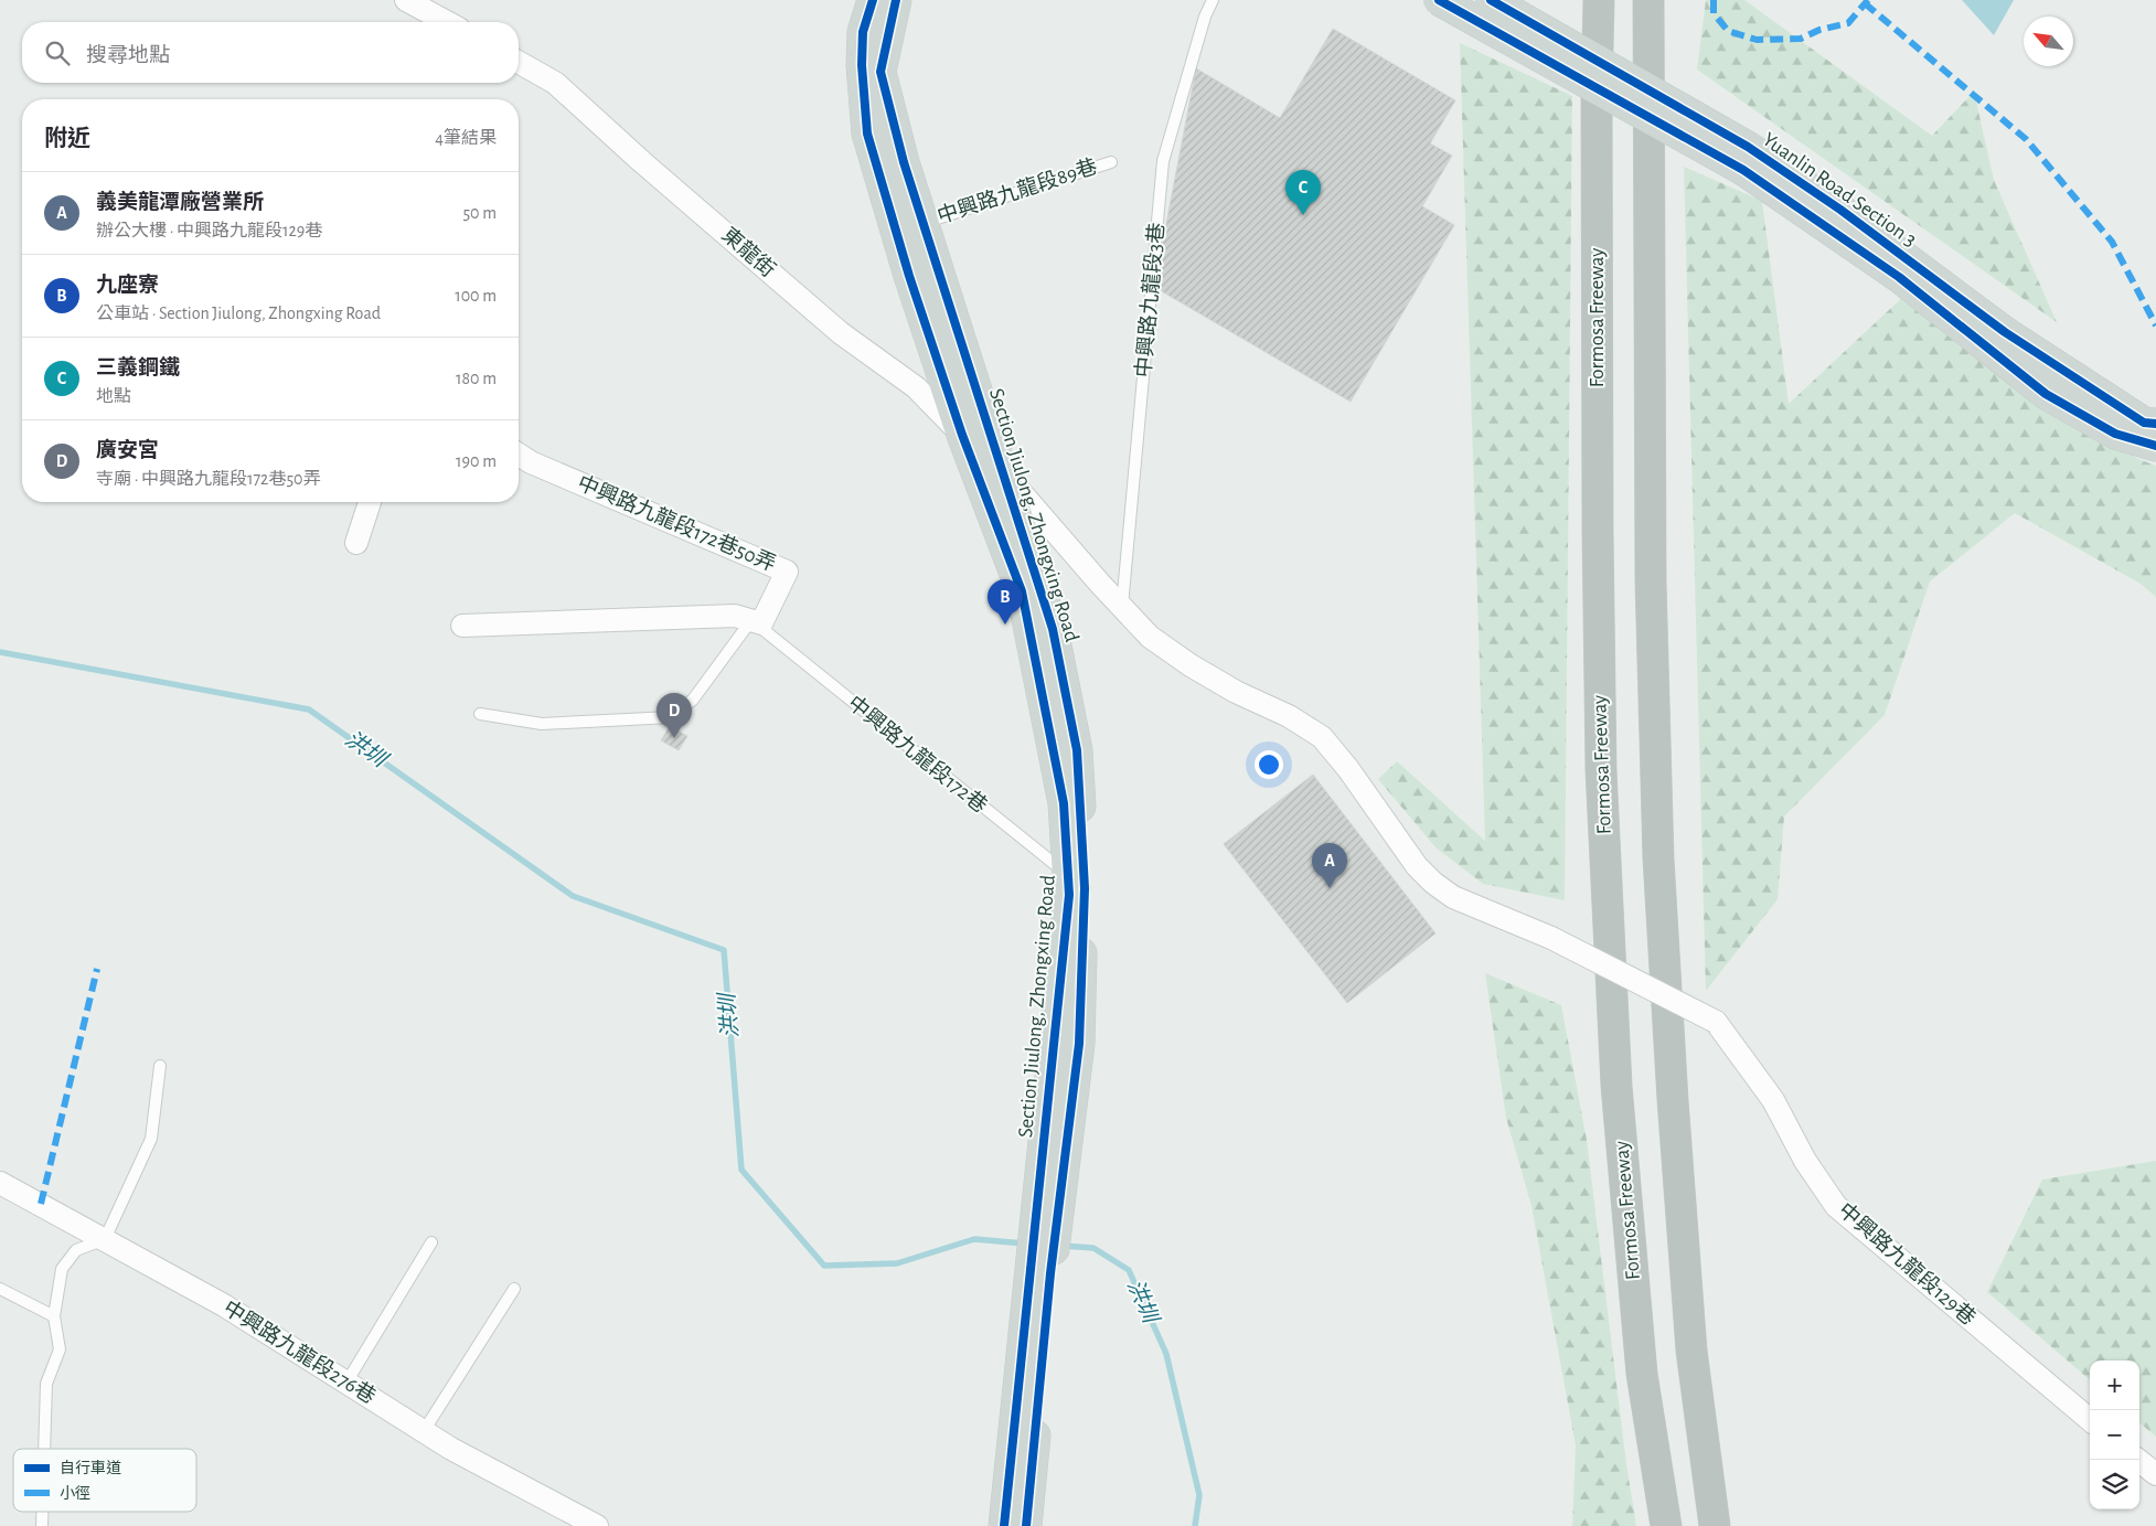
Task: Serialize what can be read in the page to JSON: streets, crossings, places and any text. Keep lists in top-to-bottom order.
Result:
{
  "streets": {
    "highway": ["Formosa Freeway"],
    "main road": ["Yuanlin Road Section 3", "Section Jiulong, Zhongxing Road"],
    "street": [
      "東龍街",
      "中興路九龍段172巷50弄",
      "中興路九龍段129巷",
      "中興路九龍段276巷"
    ],
    "lane": ["中興路九龍段89巷", "中興路九龍段3巷", "中興路九龍段172巷"]
  },
  "crossings": [
    ["中興路九龍段89巷", "Section Jiulong, Zhongxing Road"],
    ["東龍街", "Section Jiulong, Zhongxing Road"],
    ["中興路九龍段3巷", "中興路九龍段129巷"],
    ["Section Jiulong, Zhongxing Road", "中興路九龍段172巷"],
    ["中興路九龍段172巷50弄", "中興路九龍段172巷"]
  ],
  "water": ["洪圳"],
  "legend": ["自行車道", "小徑"],
  "north": "top left",
  "page": {
    "search": "搜尋地點",
    "heading": ["附近", "4筆結果"],
    "pins": [
      "C",
      "B",
      "D",
      "A"
    ],
    "list": [
      {
        "mark": "A",
        "name": "義美龍潭廠營業所",
        "note": "辦公大樓 · 中興路九龍段129巷",
        "value": "50 m"
      },
      {
        "mark": "B",
        "name": "九座寮",
        "note": "公車站 · Section Jiulong, Zhongxing Road",
        "value": "100 m"
      },
      {
        "mark": "C",
        "name": "三義鋼鐵",
        "note": "地點",
        "value": "180 m"
      },
      {
        "mark": "D",
        "name": "廣安宮",
        "note": "寺廟 · 中興路九龍段172巷50弄",
        "value": "190 m"
      }
    ],
    "map_buttons": ["+", "−"]
  }
}
